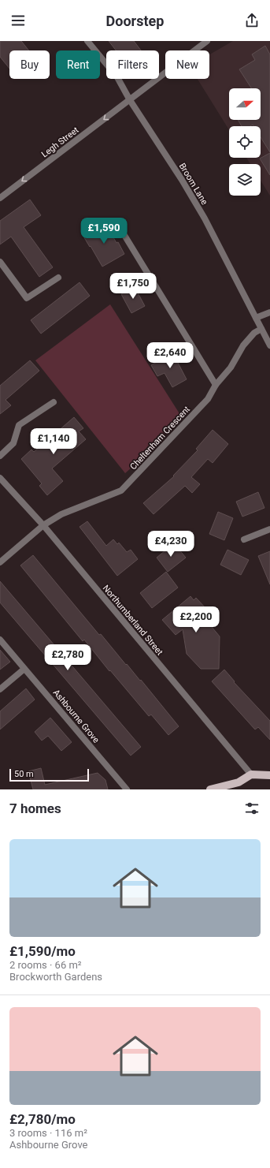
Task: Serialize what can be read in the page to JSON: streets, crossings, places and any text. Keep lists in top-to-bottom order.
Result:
{
  "streets": {
    "street": [
      "Legh Street",
      "Broom Lane",
      "Cheltenham Crescent",
      "Northumberland Street",
      "Ashbourne Grove"
    ]
  },
  "crossings": [
    ["Legh Street", "Broom Lane"],
    ["Broom Lane", "Cheltenham Crescent"],
    ["Cheltenham Crescent", "Northumberland Street"]
  ],
  "one_way": ["Legh Street"],
  "scale_bar": "50 m",
  "north": "right",
  "page": {
    "header": "Doorstep",
    "chip": [
      "Buy",
      "Rent",
      "Filters",
      "New"
    ],
    "price": [
      "£1,590",
      "£1,750",
      "£2,640",
      "£1,140",
      "£4,230",
      "£2,200",
      "£2,780"
    ],
    "scale": "50 m",
    "heading": "7 homes",
    "list": [
      {
        "name": "£1,590/mo",
        "note": "2 rooms · 66 m² · Brockworth Gardens"
      },
      {
        "name": "£2,780/mo",
        "note": "3 rooms · 116 m² · Ashbourne Grove"
      }
    ]
  }
}
